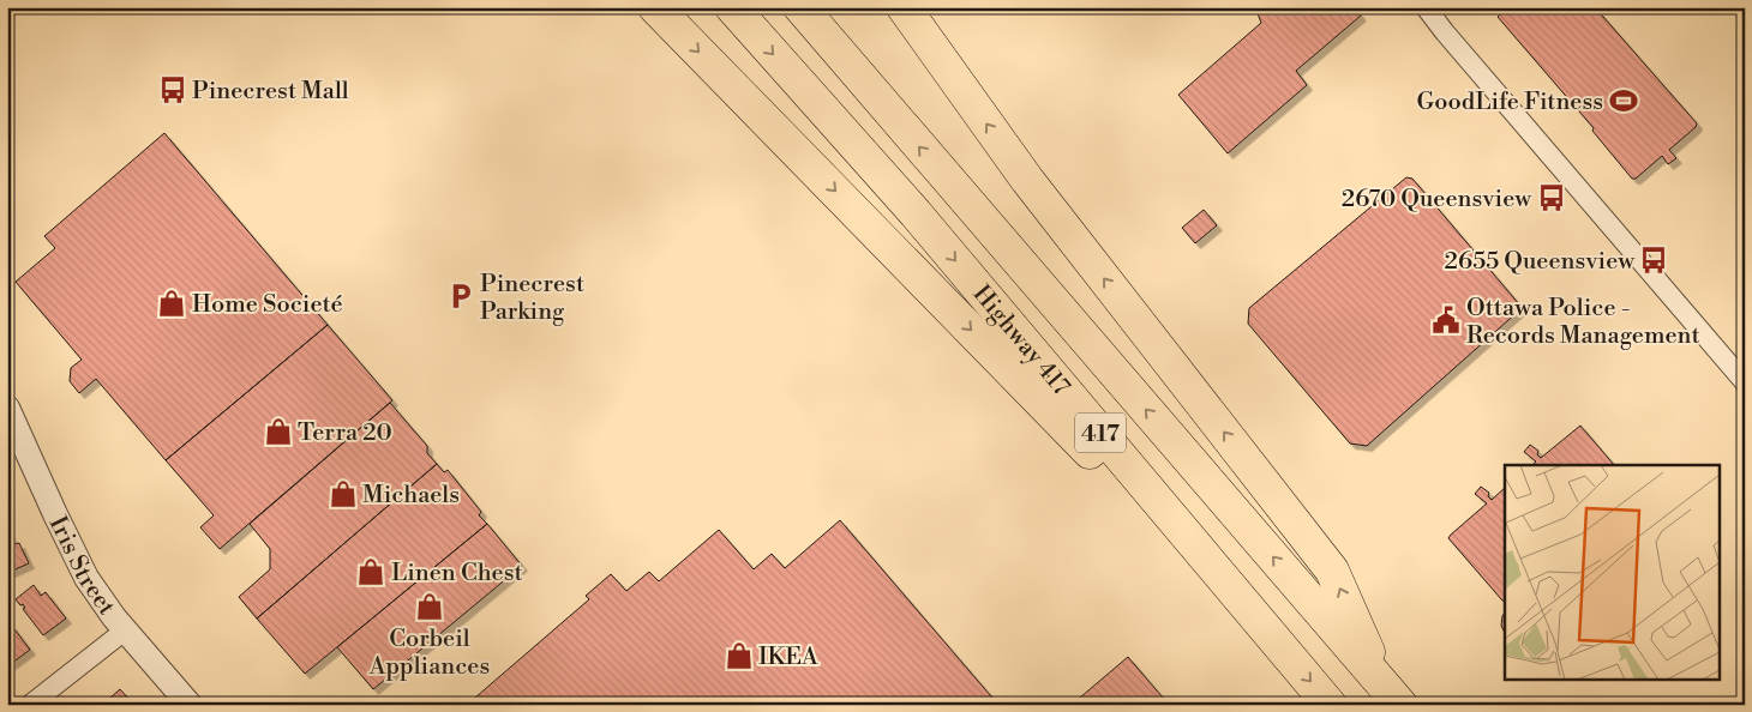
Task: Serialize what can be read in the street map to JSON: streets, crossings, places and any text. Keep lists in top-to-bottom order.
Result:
{
  "streets": {
    "highway": ["Highway 417", "417"],
    "street": ["Iris Street"]
  },
  "places": {
    "bus stop": ["Pinecrest Mall", "2670 Queensview", "2655 Queensview"],
    "sports": ["GoodLife Fitness"],
    "parking": ["Pinecrest Parking"],
    "shop": [
      "Home Societé",
      "Terra 20",
      "Michaels",
      "Linen Chest",
      "Corbeil Appliances",
      "IKEA"
    ],
    "public building": ["Ottawa Police - Records Management"]
  }
}
